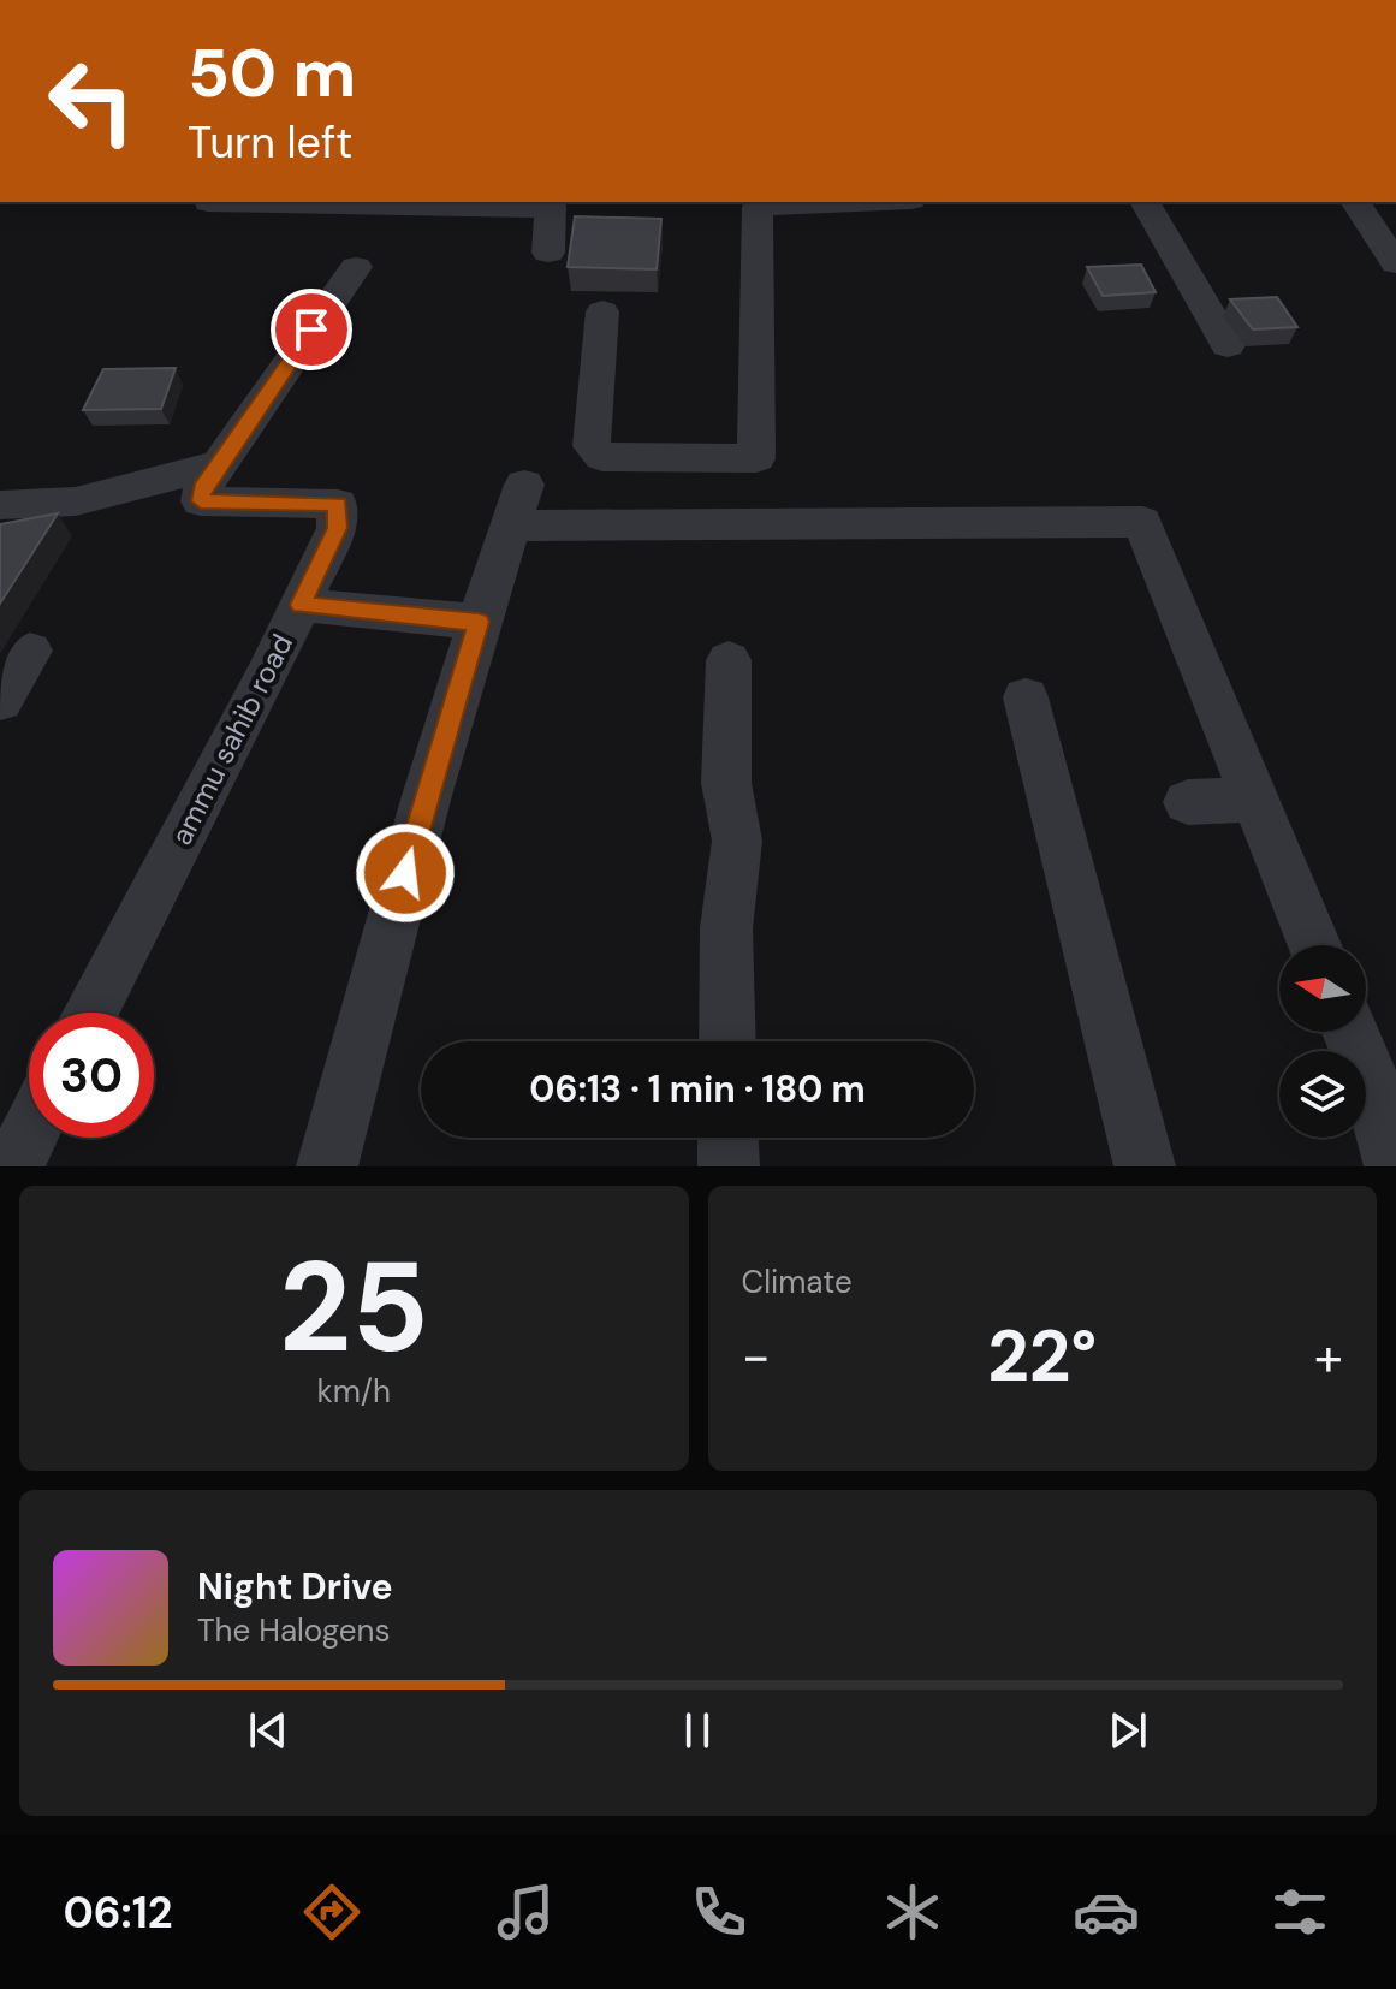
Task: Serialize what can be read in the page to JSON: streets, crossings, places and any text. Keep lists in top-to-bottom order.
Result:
{
  "streets": {
    "street": ["ammu sahib road"]
  },
  "north": "left",
  "page": {
    "turn": ["50 m", "Turn left"],
    "limit": "30",
    "trip": "06:13 · 1 min · 180 m",
    "tile": [
      ["25", "km/h"],
      "Climate"
    ],
    "heat": ["−", "22°", "+"],
    "song": ["Night Drive", "The Halogens"],
    "tabs": "06:12"
  }
}
